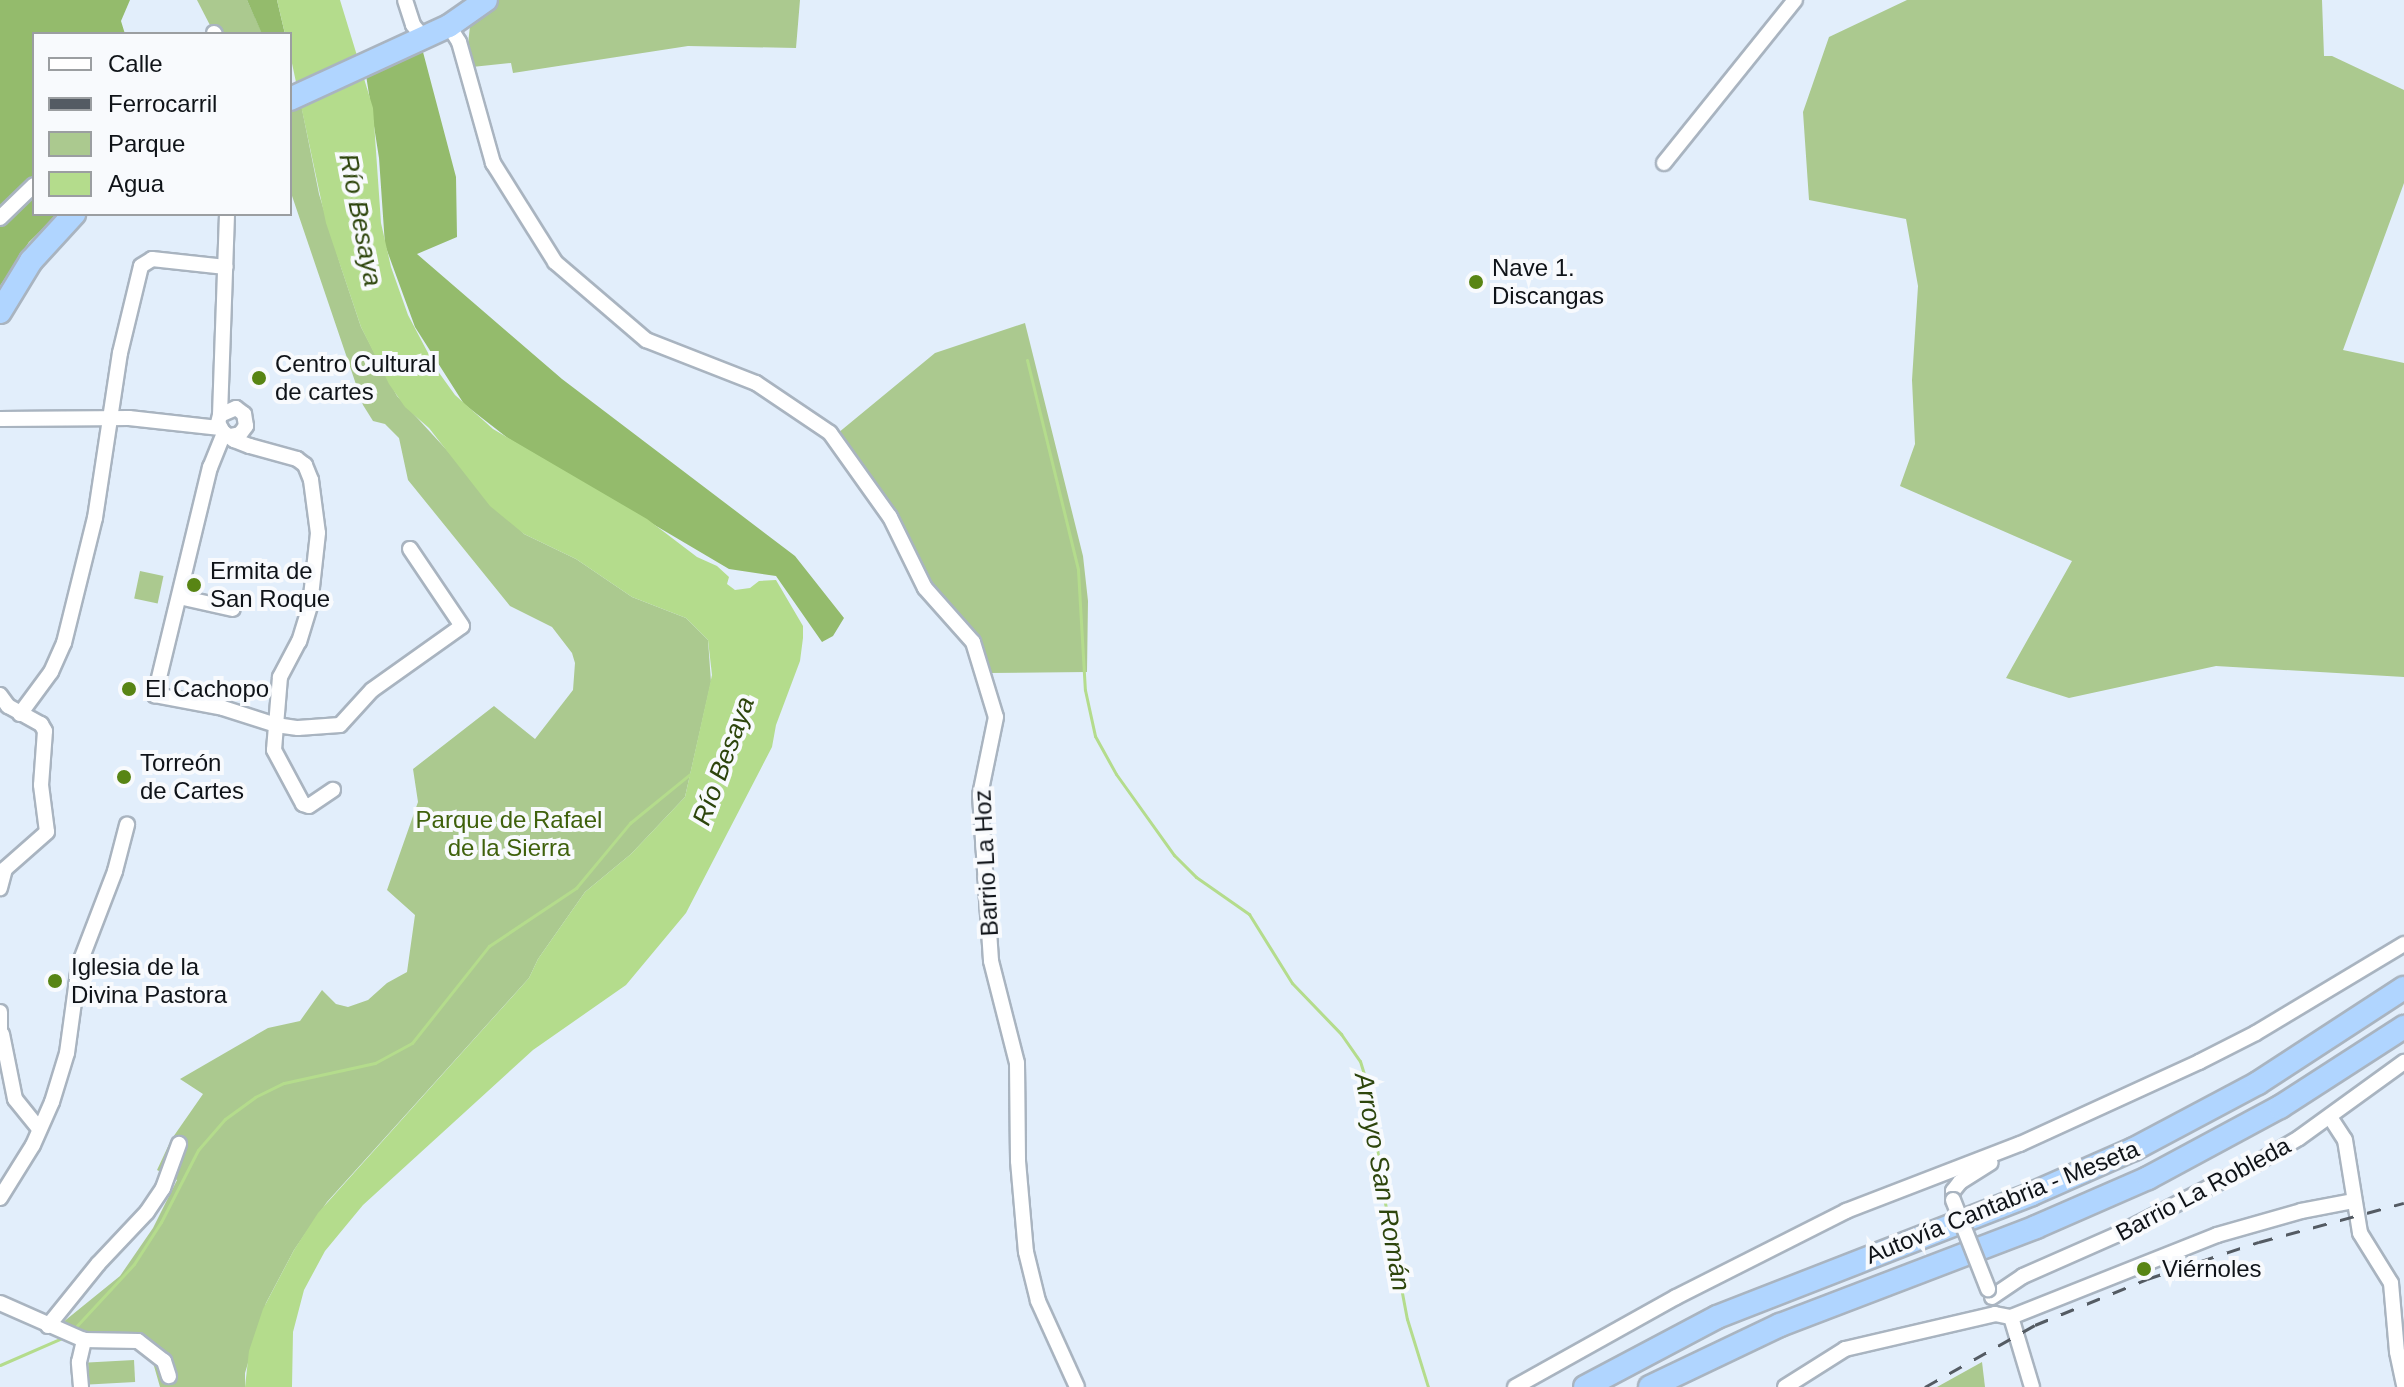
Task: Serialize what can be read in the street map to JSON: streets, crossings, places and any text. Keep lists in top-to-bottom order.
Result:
{
  "streets": {
    "highway": ["Autovía Cantabria - Meseta"],
    "street": ["Barrio La Hoz", "Barrio La Robleda"]
  },
  "water": ["Río Besaya", "Arroyo San Román"],
  "parks": ["Parque de Rafael de la Sierra"],
  "places": [
    "Nave 1. Discangas",
    "Centro Cultural de cartes",
    "Ermita de San Roque",
    "El Cachopo",
    "Torreón de Cartes",
    "Iglesia de la Divina Pastora",
    "Viérnoles"
  ],
  "legend": [
    "Calle",
    "Ferrocarril",
    "Parque",
    "Agua"
  ]
}
